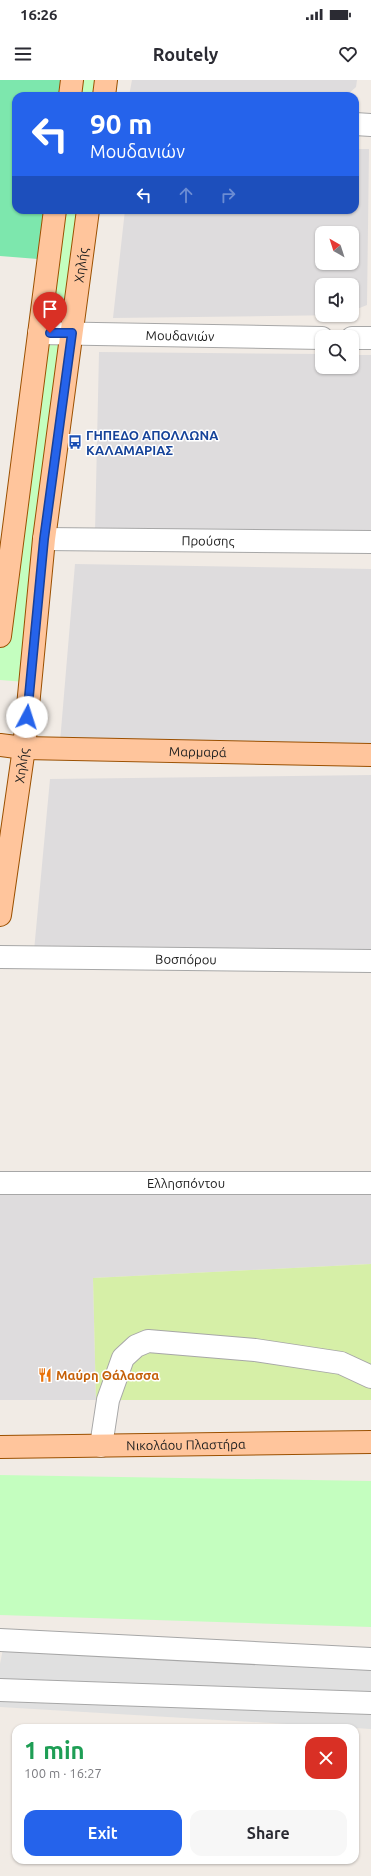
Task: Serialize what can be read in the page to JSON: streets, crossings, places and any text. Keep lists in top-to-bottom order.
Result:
{
  "streets": {
    "main road": ["Χηλής", "Μαρμαρά", "Νικολάου Πλαστήρα"],
    "street": [
      "Μουδανιών",
      "Προύσης",
      "Βοσπόρου",
      "Ελλησπόντου"
    ]
  },
  "crossings": [
    ["Χηλής", "Μουδανιών"],
    ["Χηλής", "Προύσης"],
    ["Χηλής", "Μαρμαρά"]
  ],
  "places": {
    "bus stop": ["ΓΗΠΕΔΟ ΑΠΟΛΛΩΝΑ ΚΑΛΑΜΑΡΙΑΣ"],
    "restaurant": ["Μαύρη Θάλασσα"]
  },
  "north": "top left",
  "page": {
    "status": "16:26",
    "header": "Routely",
    "turn": ["90 m", "Μουδανιών"],
    "heading": ["1 min", "100 m · 16:27"],
    "buttons": ["Exit", "Share"]
  }
}
